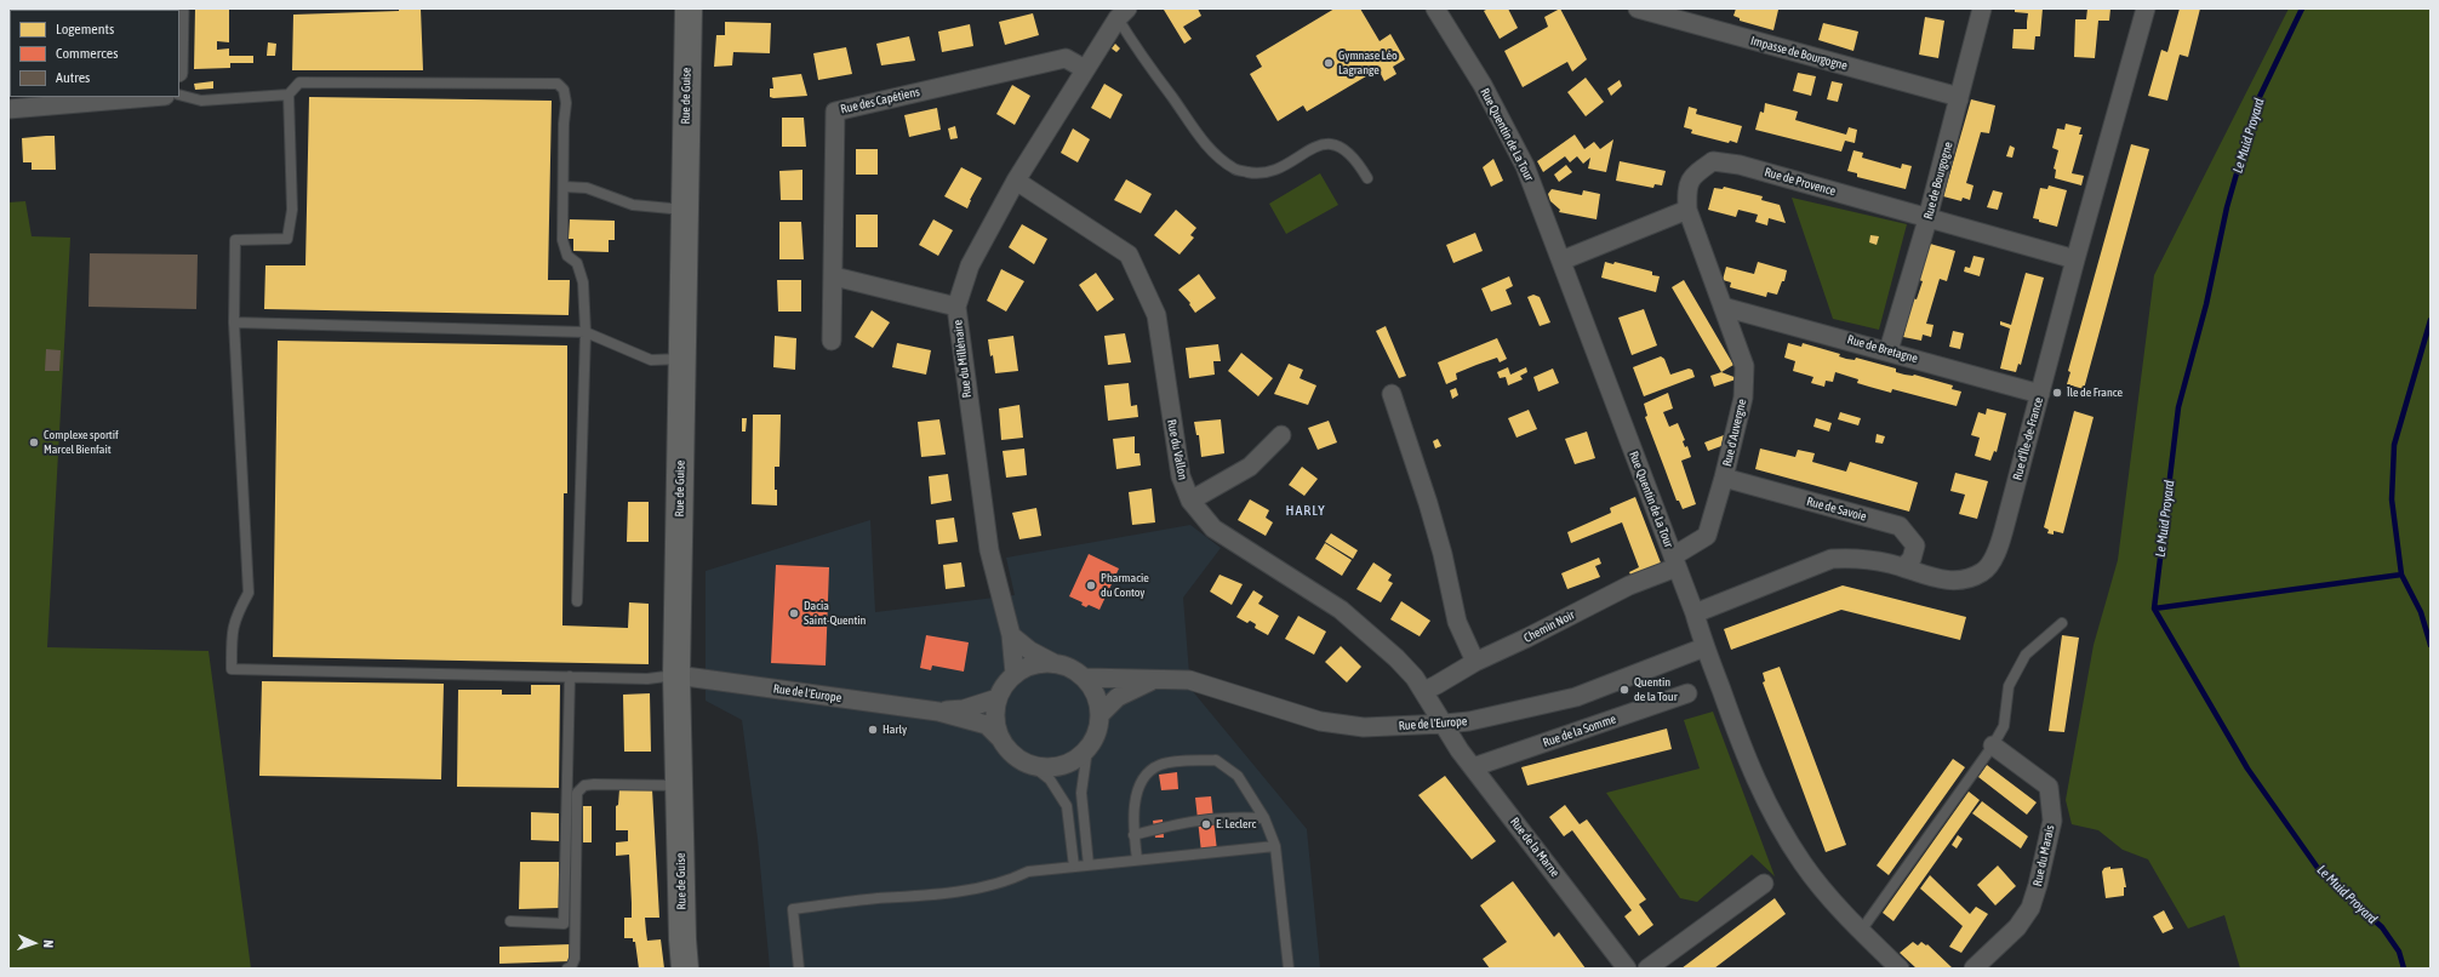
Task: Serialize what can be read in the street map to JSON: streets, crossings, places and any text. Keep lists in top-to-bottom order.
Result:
{
  "streets": {
    "main road": ["Rue de Guise"],
    "street": [
      "Impasse de Bourgogne",
      "Rue des Capétiens",
      "Rue Quentin de La Tour",
      "Rue de Bourgogne",
      "Rue de Provence",
      "Rue de Bretagne",
      "Rue du Millénaire",
      "Rue d'Auvergne",
      "Rue d'Île-de-France",
      "Rue du Vallon",
      "Rue de Savoie",
      "Chemin Noir",
      "Rue de l'Europe",
      "Rue de la Somme",
      "Rue de la Marne",
      "Rue du Marais"
    ]
  },
  "crossings": [
    ["Impasse de Bourgogne", "Rue de Bourgogne"],
    ["Rue de Guise", "Rue de l'Europe"],
    ["Rue des Capétiens", "Rue du Millénaire"],
    ["Rue Quentin de La Tour", "Rue d'Auvergne"],
    ["Rue Quentin de La Tour", "Rue d'Île-de-France"],
    ["Rue Quentin de La Tour", "Chemin Noir"],
    ["Rue Quentin de La Tour", "Rue de l'Europe"],
    ["Rue de Bourgogne", "Rue de Provence"],
    ["Rue de Bourgogne", "Rue de Bretagne"],
    ["Rue de Provence", "Rue d'Auvergne"],
    ["Rue de Provence", "Rue d'Île-de-France"],
    ["Rue de Bretagne", "Rue d'Auvergne"],
    ["Rue de Bretagne", "Rue d'Île-de-France"],
    ["Rue du Millénaire", "Rue du Vallon"],
    ["Rue du Millénaire", "Rue de l'Europe"],
    ["Rue d'Auvergne", "Rue de Savoie"],
    ["Rue d'Auvergne", "Chemin Noir"],
    ["Rue d'Île-de-France", "Rue de Savoie"],
    ["Rue du Vallon", "Chemin Noir"],
    ["Rue du Vallon", "Rue de l'Europe"],
    ["Rue du Vallon", "Rue de la Marne"],
    ["Rue de l'Europe", "Rue de la Marne"],
    ["Rue de la Somme", "Rue de la Marne"]
  ],
  "districts": ["HARLY"],
  "water": ["Le Muid Proyard"],
  "places": [
    "Gymnase Léo Lagrange",
    "Île de France",
    "Complexe sportif Marcel Bienfait",
    "Pharmacie du Contoy",
    "Dacia Saint-Quentin",
    "Quentin de la Tour",
    "Harly",
    "E. Leclerc"
  ],
  "legend": ["Logements", "Commerces", "Autres"],
  "north": "right"
}
